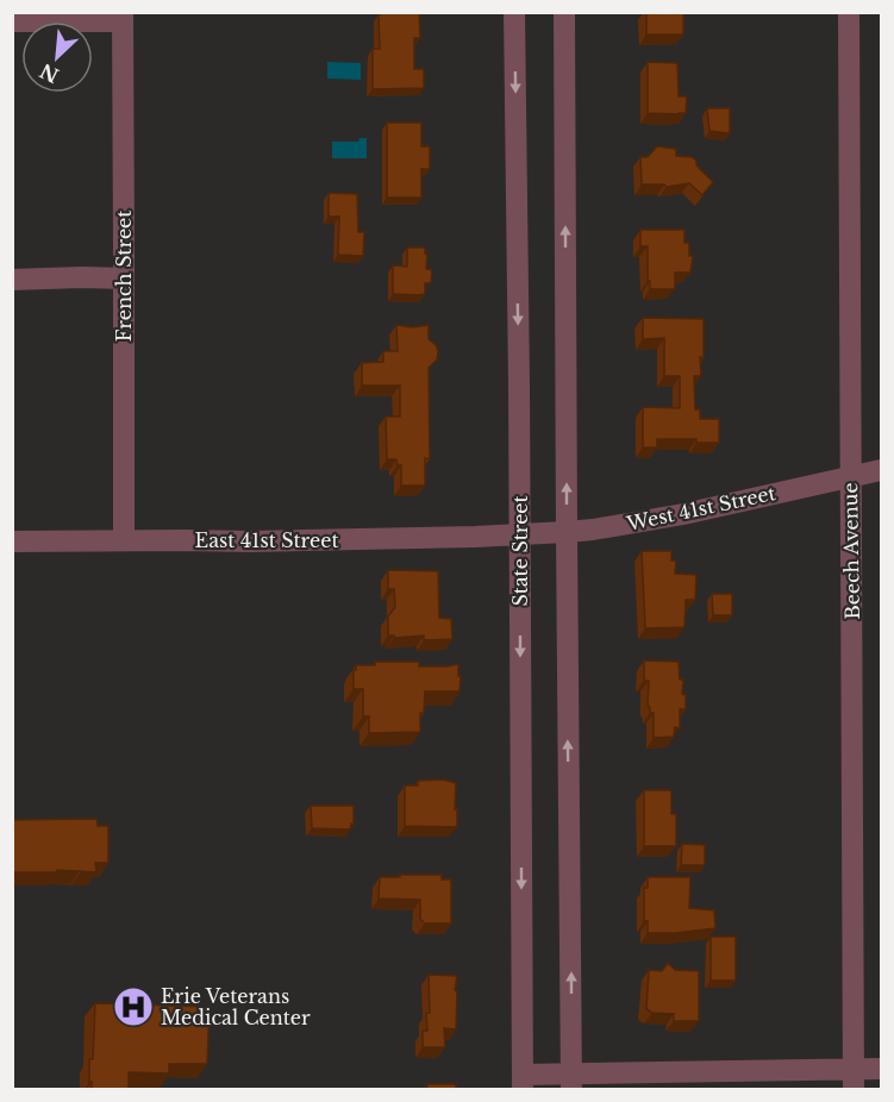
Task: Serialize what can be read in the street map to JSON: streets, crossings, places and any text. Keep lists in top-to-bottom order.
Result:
{
  "streets": {
    "street": [
      "French Street",
      "West 41st Street",
      "East 41st Street",
      "State Street",
      "Beech Avenue"
    ]
  },
  "crossings": [
    ["French Street", "East 41st Street"],
    ["West 41st Street", "East 41st Street"],
    ["West 41st Street", "State Street"],
    ["West 41st Street", "Beech Avenue"],
    ["East 41st Street", "State Street"]
  ],
  "places": {
    "hospital": ["Erie Veterans Medical Center"]
  },
  "north": "bottom left"
}
